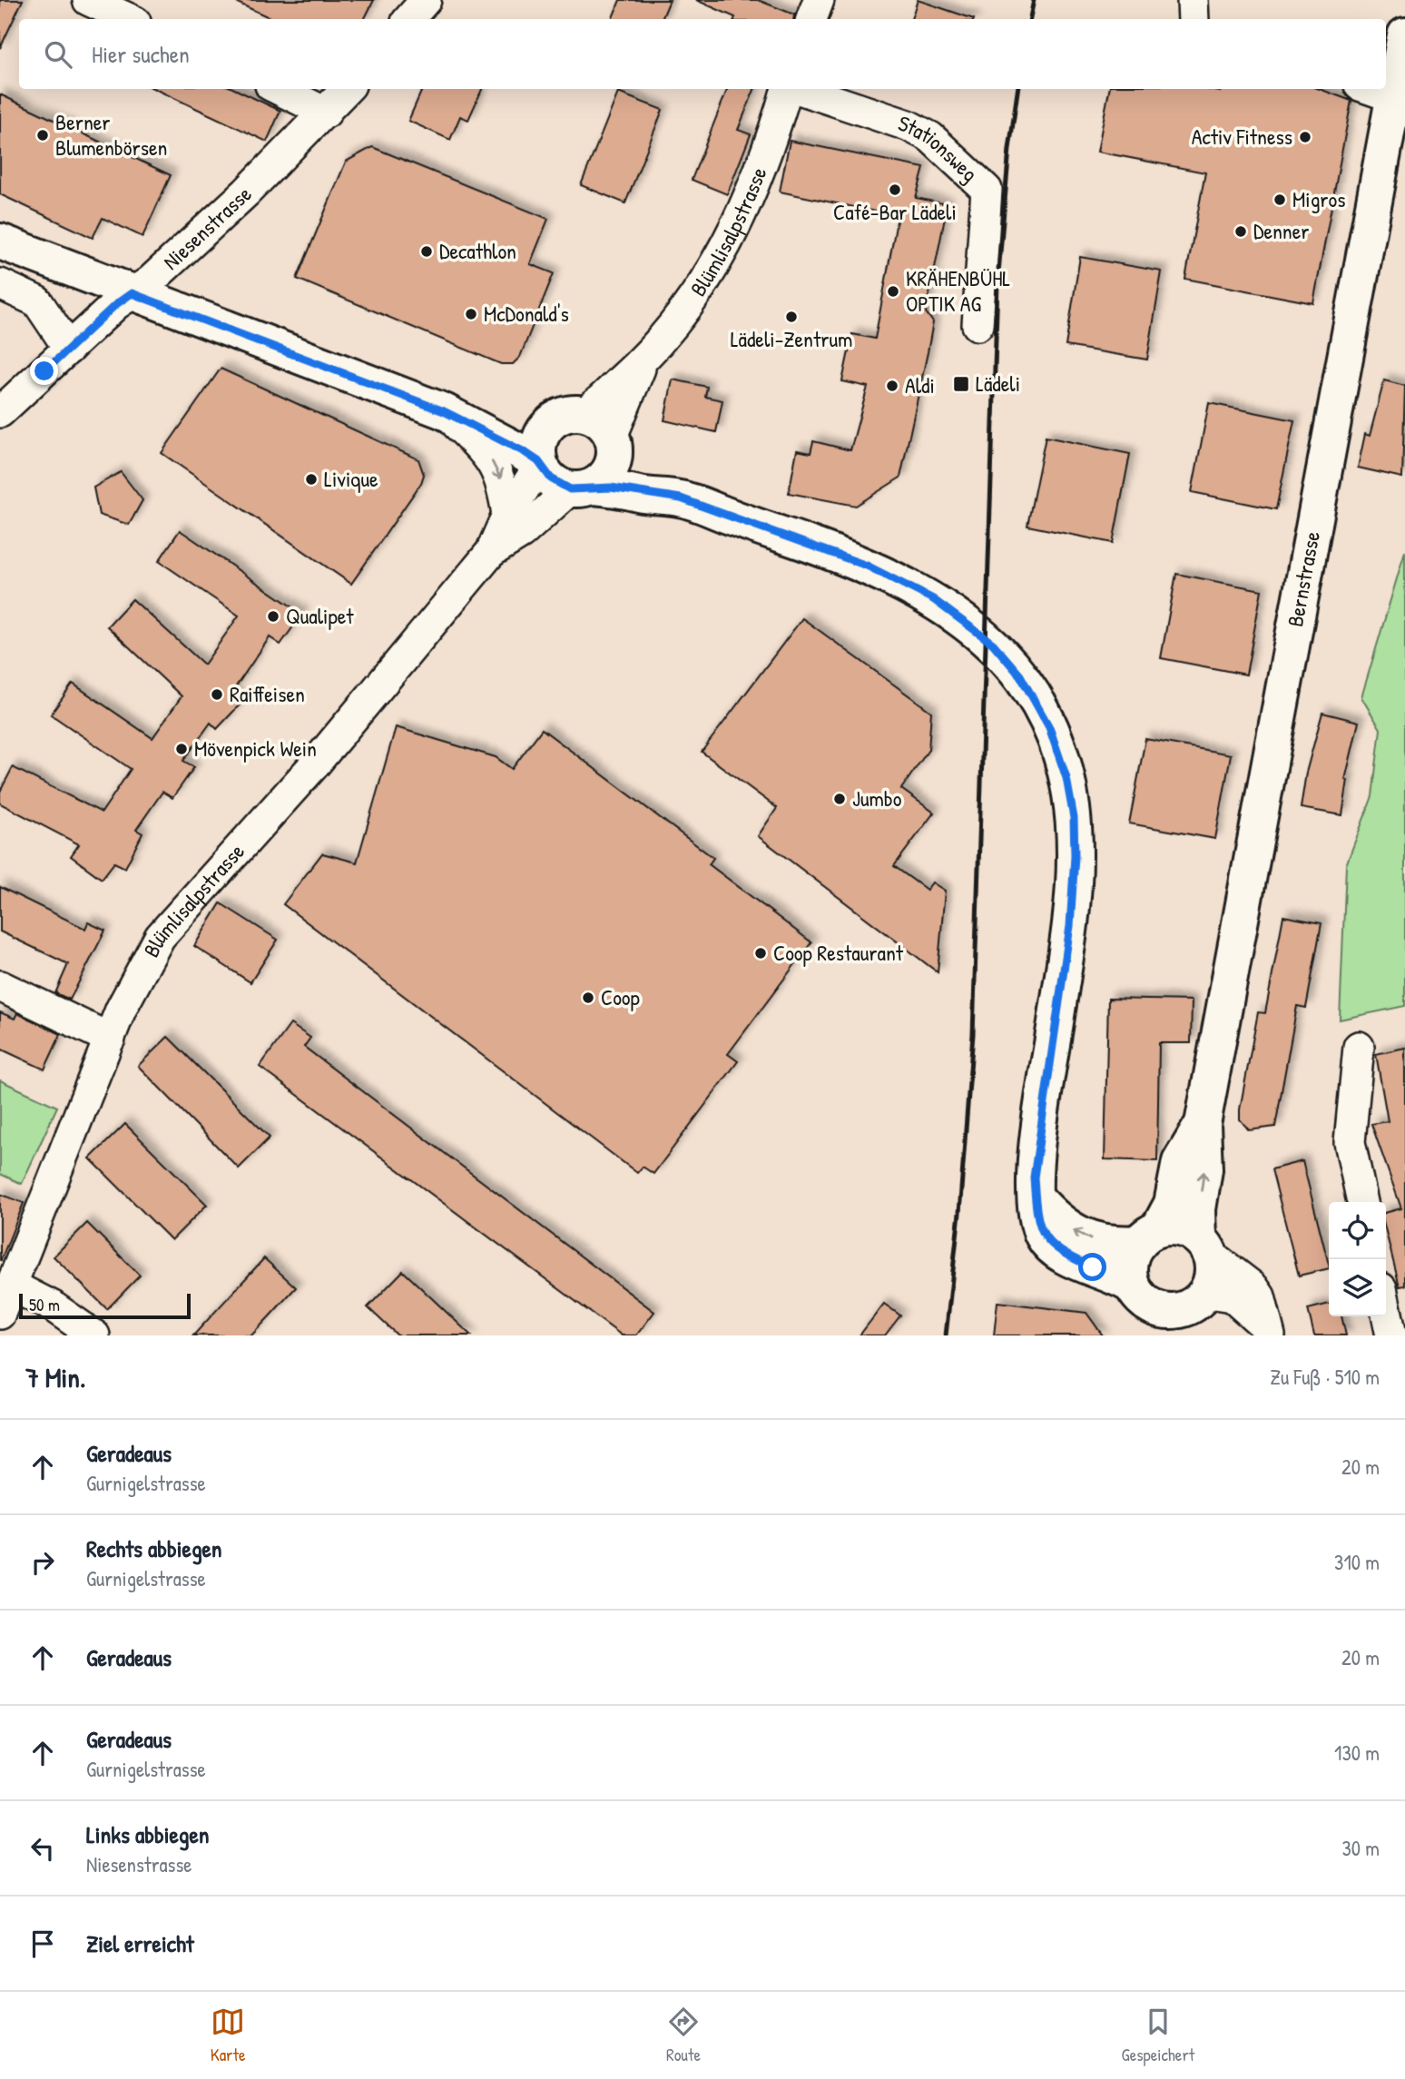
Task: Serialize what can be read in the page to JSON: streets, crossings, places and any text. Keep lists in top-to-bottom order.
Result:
{
  "streets": {
    "main road": ["Bernstrasse"],
    "street": ["Stationsweg", "Niesenstrasse", "Blümlisalpstrasse"]
  },
  "places": {
    "other": [
      "Berner Blumenbörsen",
      "Activ Fitness",
      "Café-Bar Lädeli",
      "Migros",
      "Denner",
      "Decathlon",
      "KRÄHENBÜHL OPTIK AG",
      "McDonald's",
      "Lädeli-Zentrum",
      "Aldi",
      "Livique",
      "Qualipet",
      "Raiffeisen",
      "Mövenpick Wein",
      "Jumbo",
      "Coop Restaurant",
      "Coop"
    ],
    "transit": ["Lädeli"]
  },
  "scale_bar": "50 m",
  "page": {
    "search": "Hier suchen",
    "scale": "50 m",
    "heading": ["7 Min.", "Zu Fuß · 510 m"],
    "list": [
      ["Geradeaus", "Gurnigelstrasse", "20 m"],
      ["Rechts abbiegen", "Gurnigelstrasse", "310 m"],
      ["Geradeaus", "20 m"],
      ["Geradeaus", "Gurnigelstrasse", "130 m"],
      ["Links abbiegen", "Niesenstrasse", "30 m"],
      "Ziel erreicht"
    ],
    "nav": ["Karte", "Route", "Gespeichert"]
  }
}
